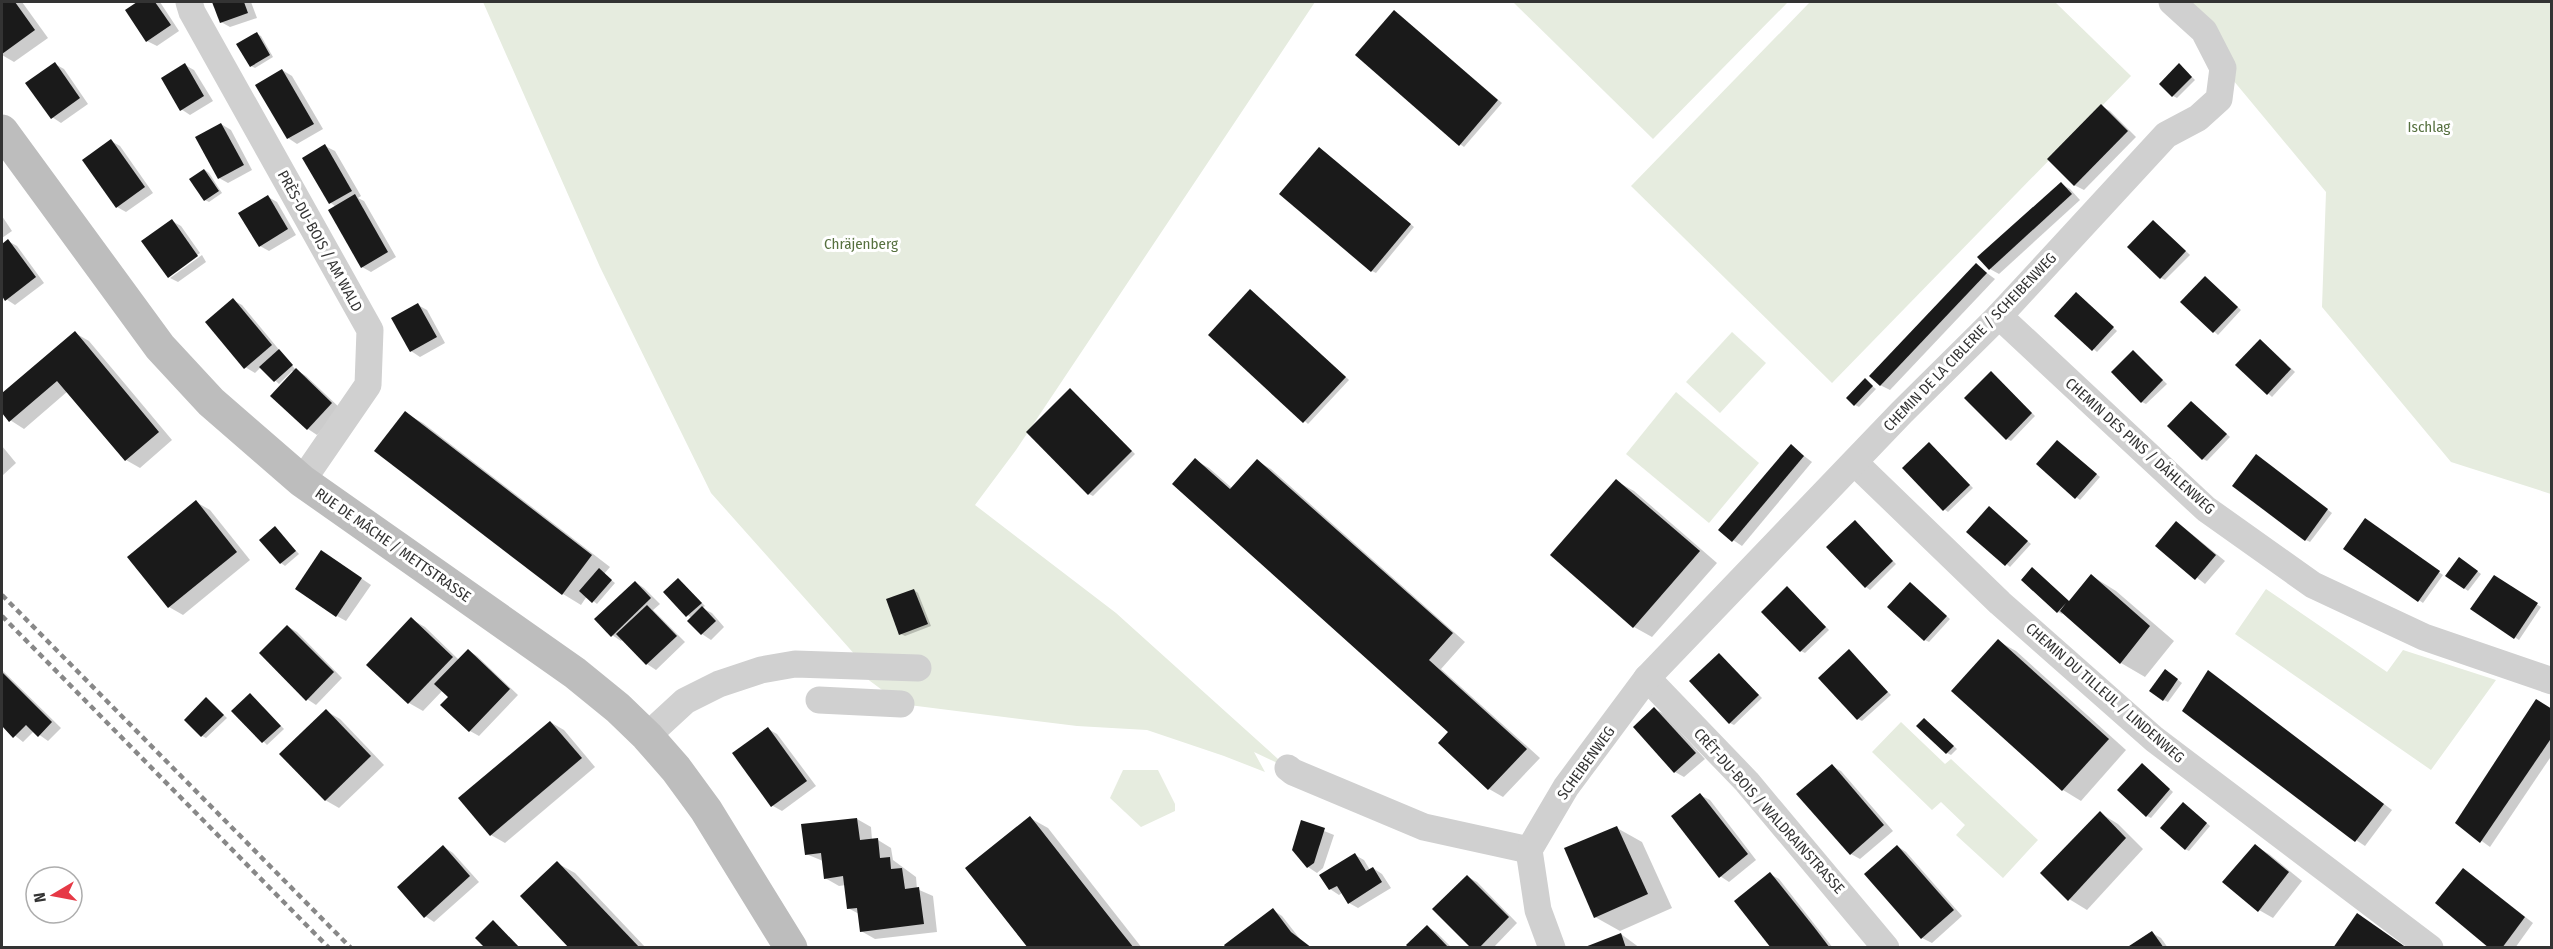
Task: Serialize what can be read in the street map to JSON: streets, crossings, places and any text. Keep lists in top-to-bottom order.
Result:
{
  "streets": {
    "main road": ["RUE DE MÂCHE / METTSTRASSE"],
    "street": [
      "PRÈS-DU-BOIS / AM WALD",
      "CHEMIN DE LA CIBLERIE / SCHEIBENWEG",
      "CHEMIN DES PINS / DÄHLENWEG",
      "CHEMIN DU TILLEUL / LINDENWEG",
      "SCHEIBENWEG",
      "CRÊT-DU-BOIS / WALDRAINSTRASSE"
    ]
  },
  "crossings": [
    ["PRÈS-DU-BOIS / AM WALD", "RUE DE MÂCHE / METTSTRASSE"],
    ["CHEMIN DE LA CIBLERIE / SCHEIBENWEG", "CHEMIN DES PINS / DÄHLENWEG"],
    ["CHEMIN DE LA CIBLERIE / SCHEIBENWEG", "CHEMIN DU TILLEUL / LINDENWEG"],
    ["CHEMIN DE LA CIBLERIE / SCHEIBENWEG", "SCHEIBENWEG"],
    ["CHEMIN DE LA CIBLERIE / SCHEIBENWEG", "CRÊT-DU-BOIS / WALDRAINSTRASSE"],
    ["SCHEIBENWEG", "CRÊT-DU-BOIS / WALDRAINSTRASSE"]
  ],
  "parks": ["Ischlag", "Chräjenberg"],
  "north": "left"
}
